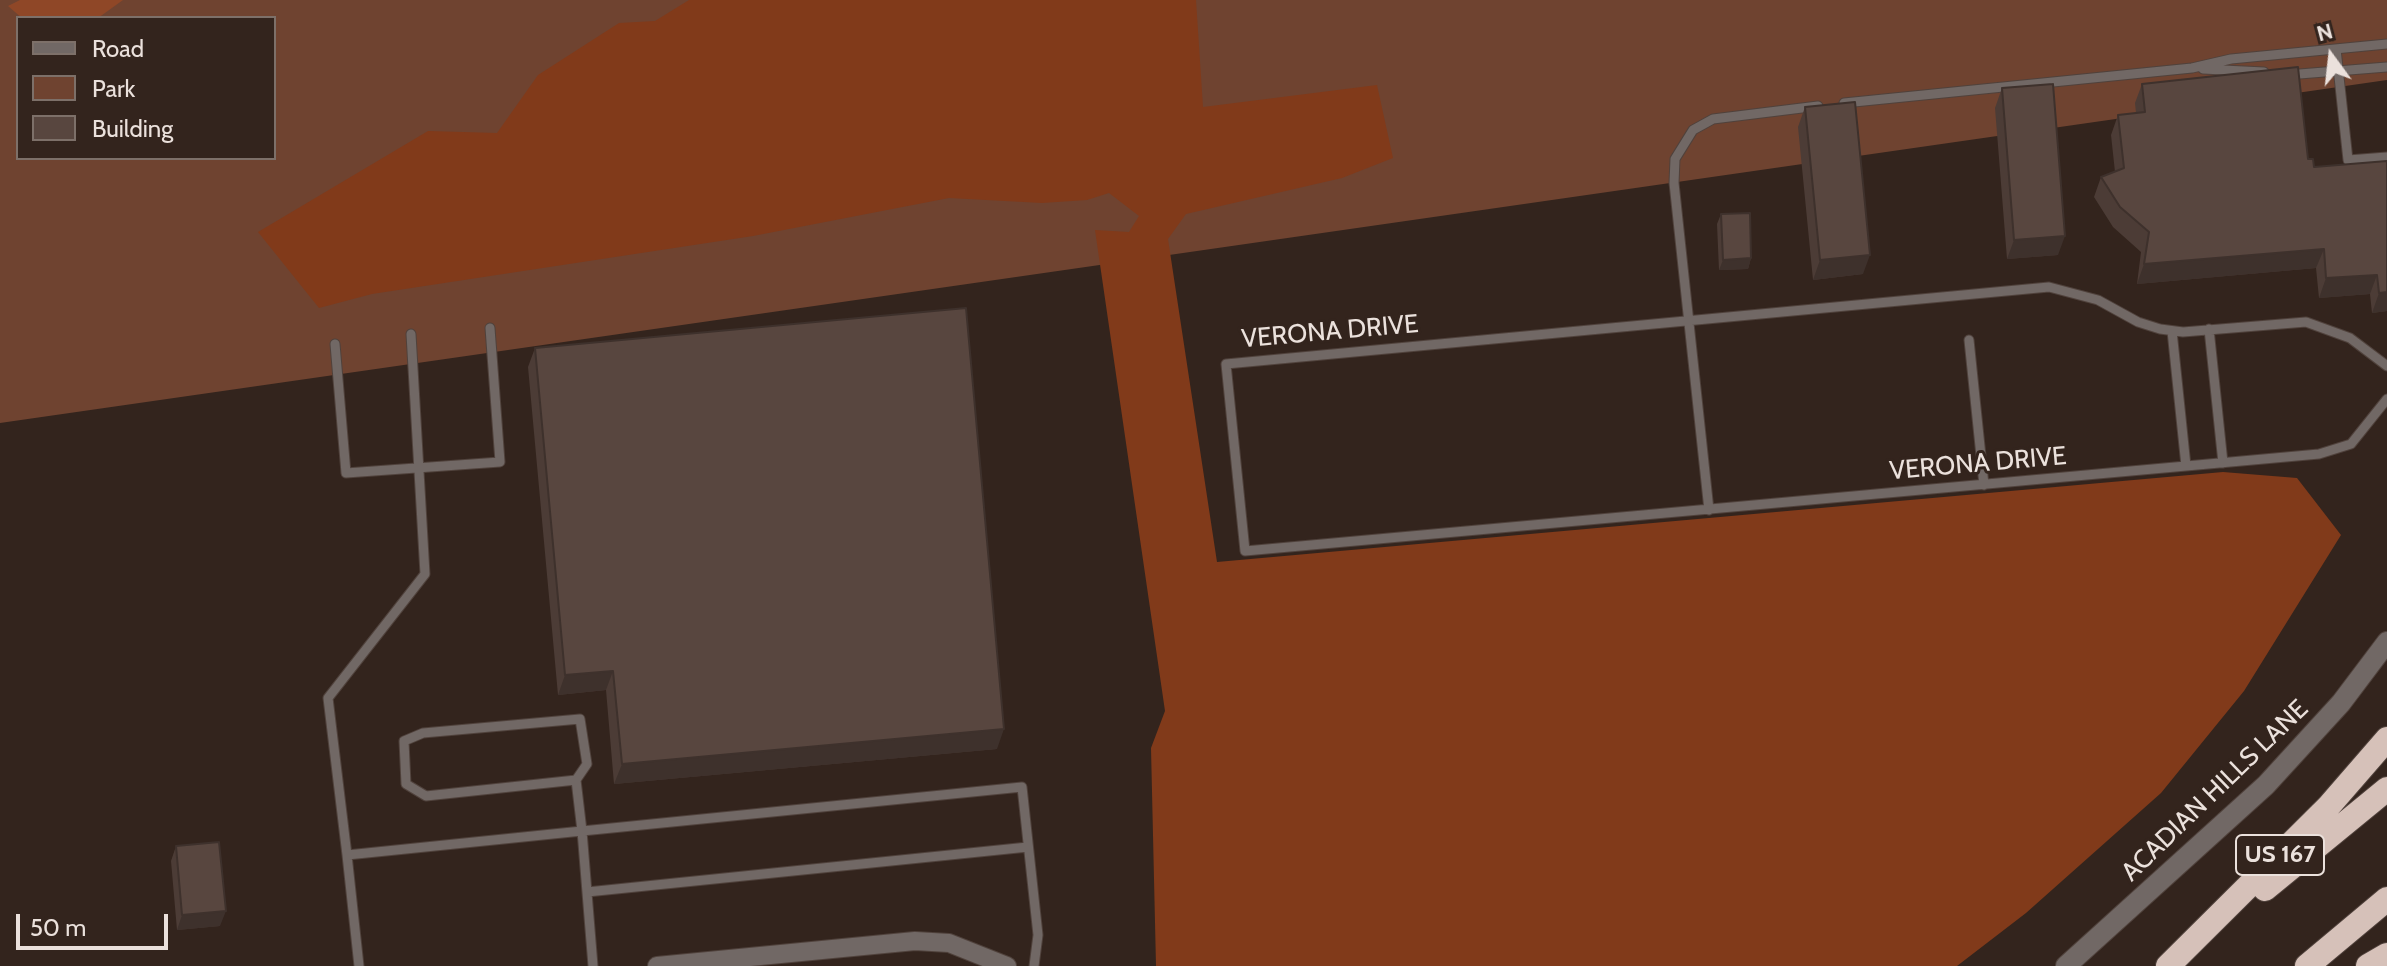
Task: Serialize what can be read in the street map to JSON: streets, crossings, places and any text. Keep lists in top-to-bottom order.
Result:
{
  "streets": {
    "highway": ["US 167"],
    "street": ["ACADIAN HILLS LANE"],
    "lane": ["VERONA DRIVE"]
  },
  "legend": ["Road", "Park", "Building"],
  "scale_bar": "50 m",
  "north": "top"
}
